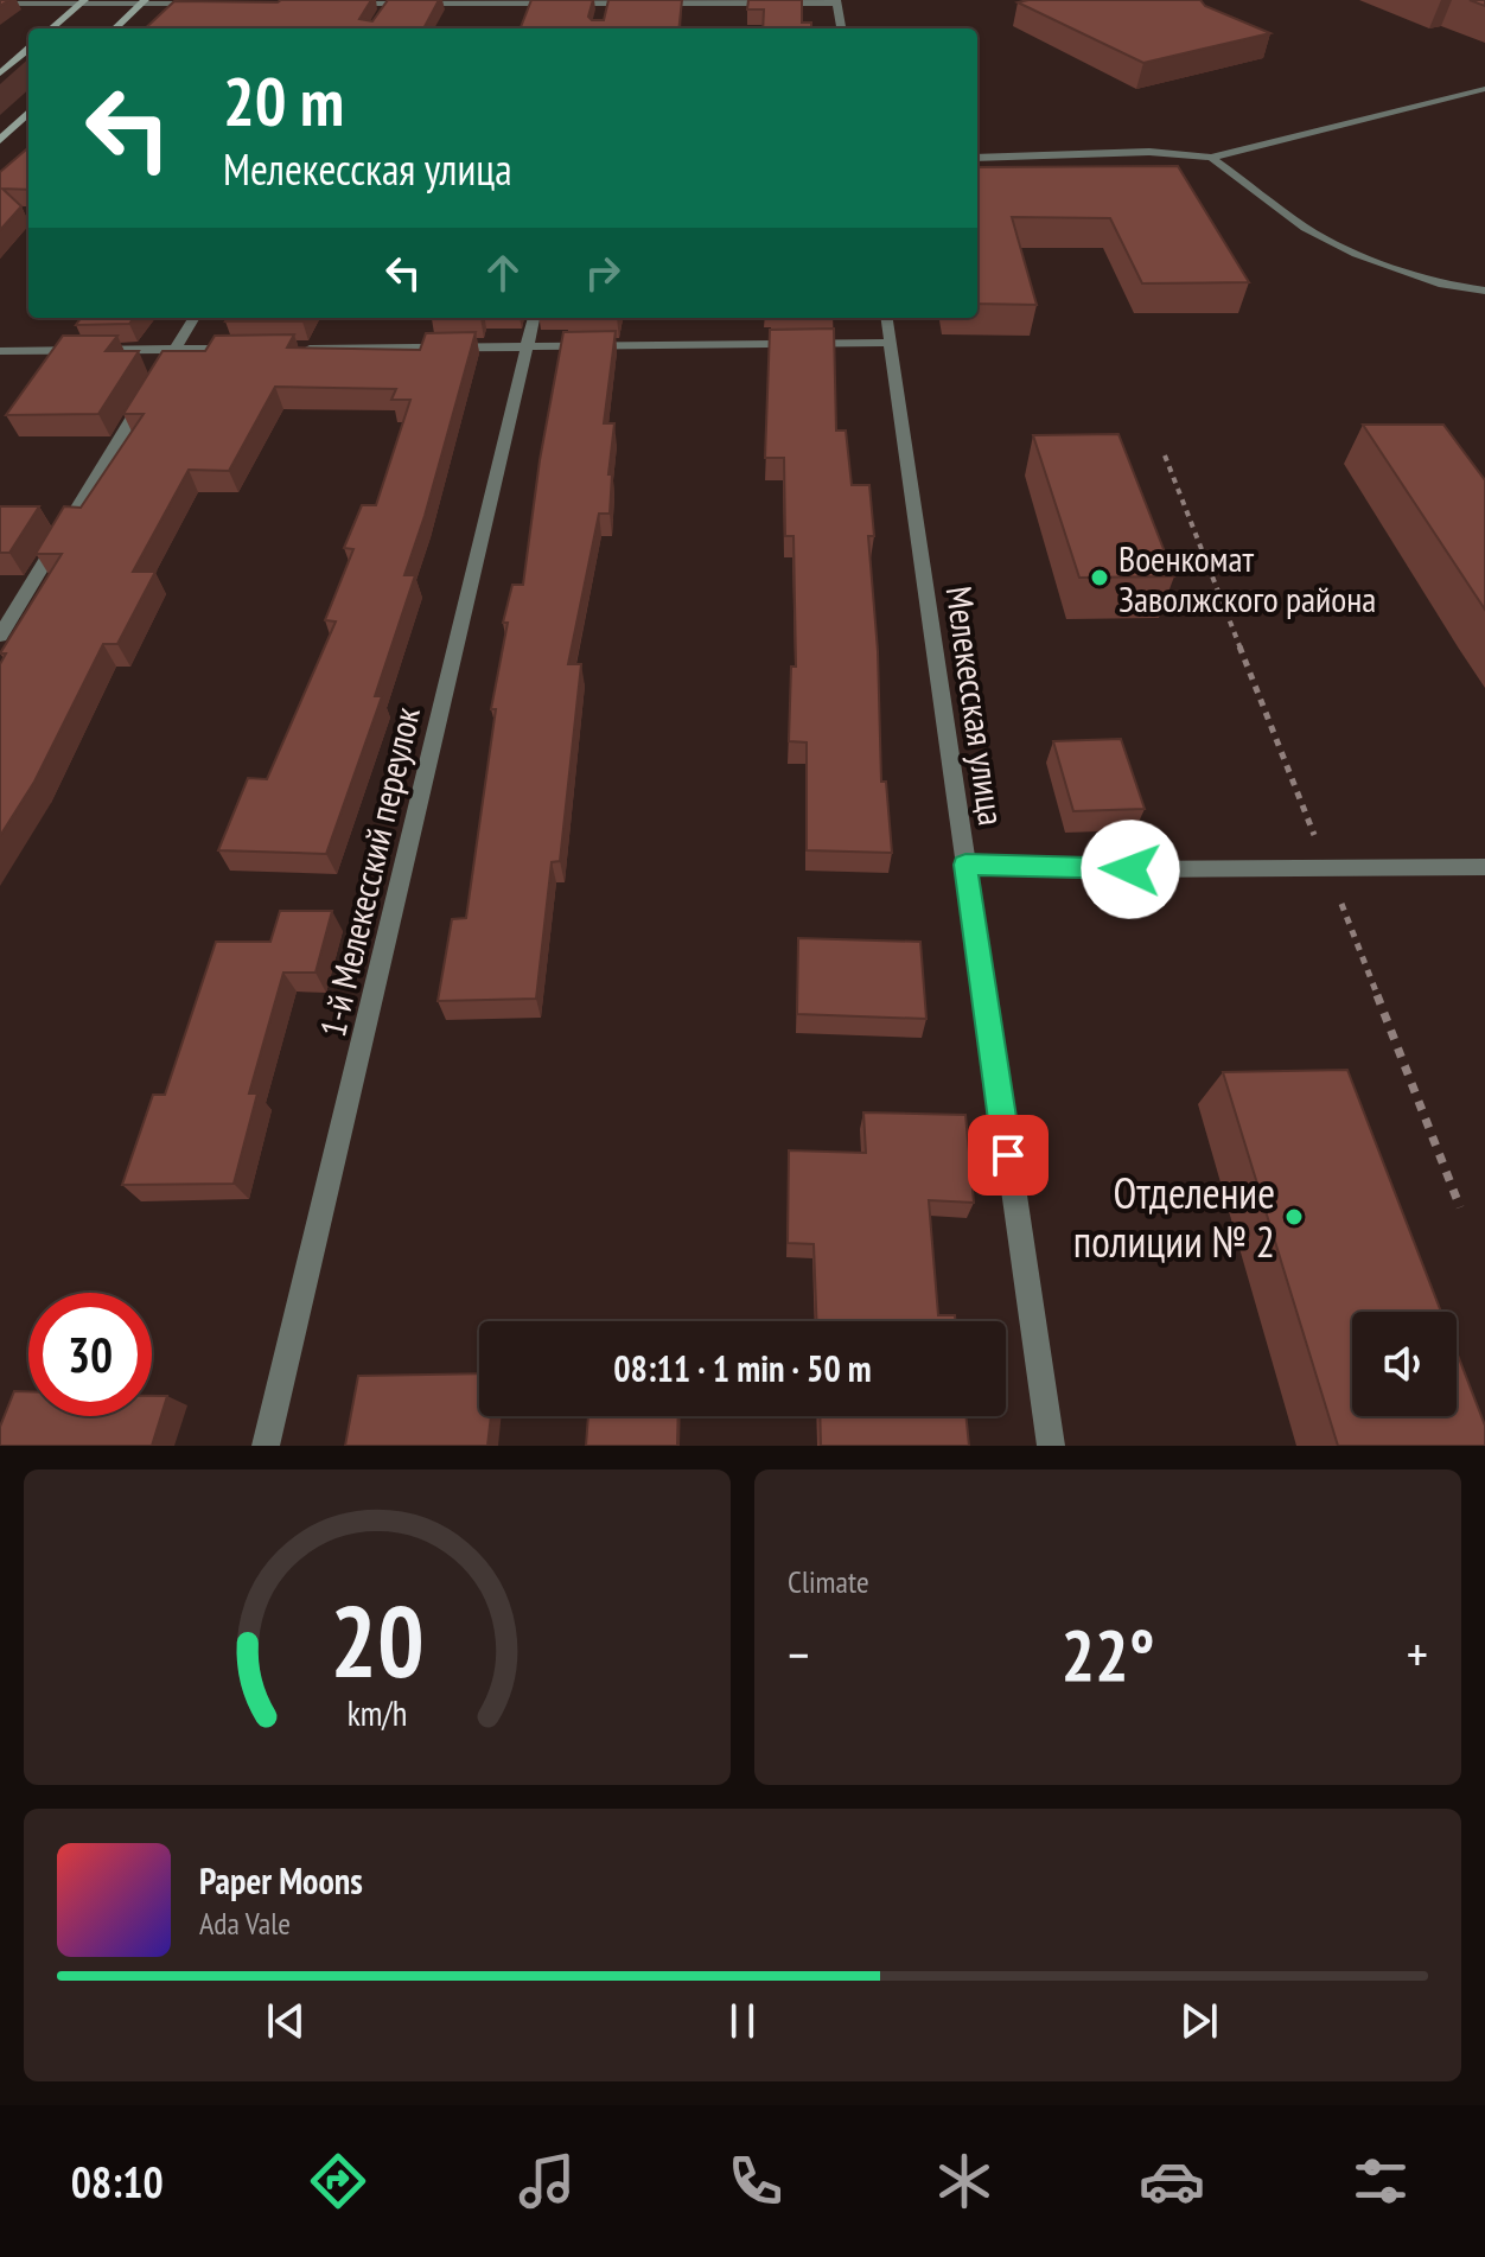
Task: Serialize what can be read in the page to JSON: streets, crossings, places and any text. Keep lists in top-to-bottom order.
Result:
{
  "streets": {
    "street": ["Мелекесская улица", "1-й Мелекесский переулок"]
  },
  "places": ["Военкомат Заволжского района", "Отделение полиции № 2"],
  "page": {
    "turn": ["20 m", "Мелекесская улица"],
    "limit": "30",
    "trip": "08:11 · 1 min · 50 m",
    "tile": "Climate",
    "heat": ["−", "22°", "+"],
    "song": ["Paper Moons", "Ada Vale"],
    "tabs": "08:10",
    "gauge": ["20", "km/h"]
  }
}
